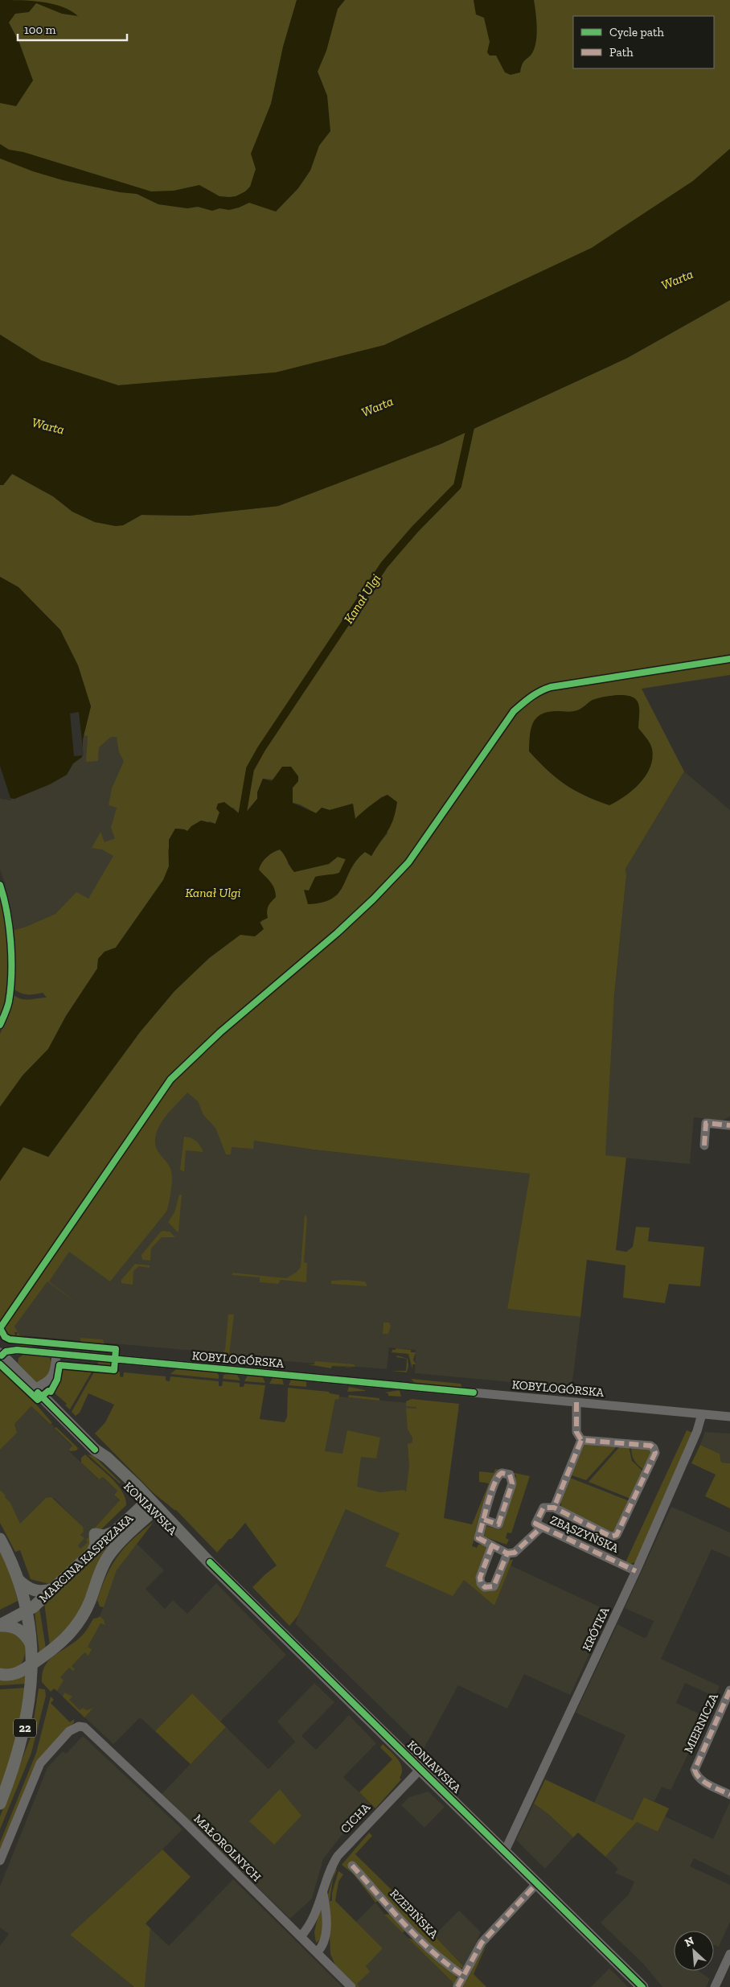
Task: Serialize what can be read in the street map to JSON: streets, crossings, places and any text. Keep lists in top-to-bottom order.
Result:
{
  "streets": {
    "main road": ["KONIAWSKA", "MARCINA KASPRZAKA", "22"],
    "street": [
      "KOBYLOGÓRSKA",
      "ZBĄSZYŃSKA",
      "KRÓTKA",
      "MIERNICZA",
      "CICHA",
      "MAŁOROLNYCH",
      "RZEPIŃSKA"
    ]
  },
  "crossings": [
    ["KOBYLOGÓRSKA", "KONIAWSKA"],
    ["KOBYLOGÓRSKA", "KRÓTKA"],
    ["KONIAWSKA", "MARCINA KASPRZAKA"],
    ["KONIAWSKA", "KRÓTKA"],
    ["KONIAWSKA", "CICHA"],
    ["ZBĄSZYŃSKA", "KRÓTKA"],
    ["MARCINA KASPRZAKA", "22"]
  ],
  "water": ["Warta", "Kanał Ulgi"],
  "legend": ["Cycle path", "Path"],
  "scale_bar": "100 m",
  "north": "top left"
}
